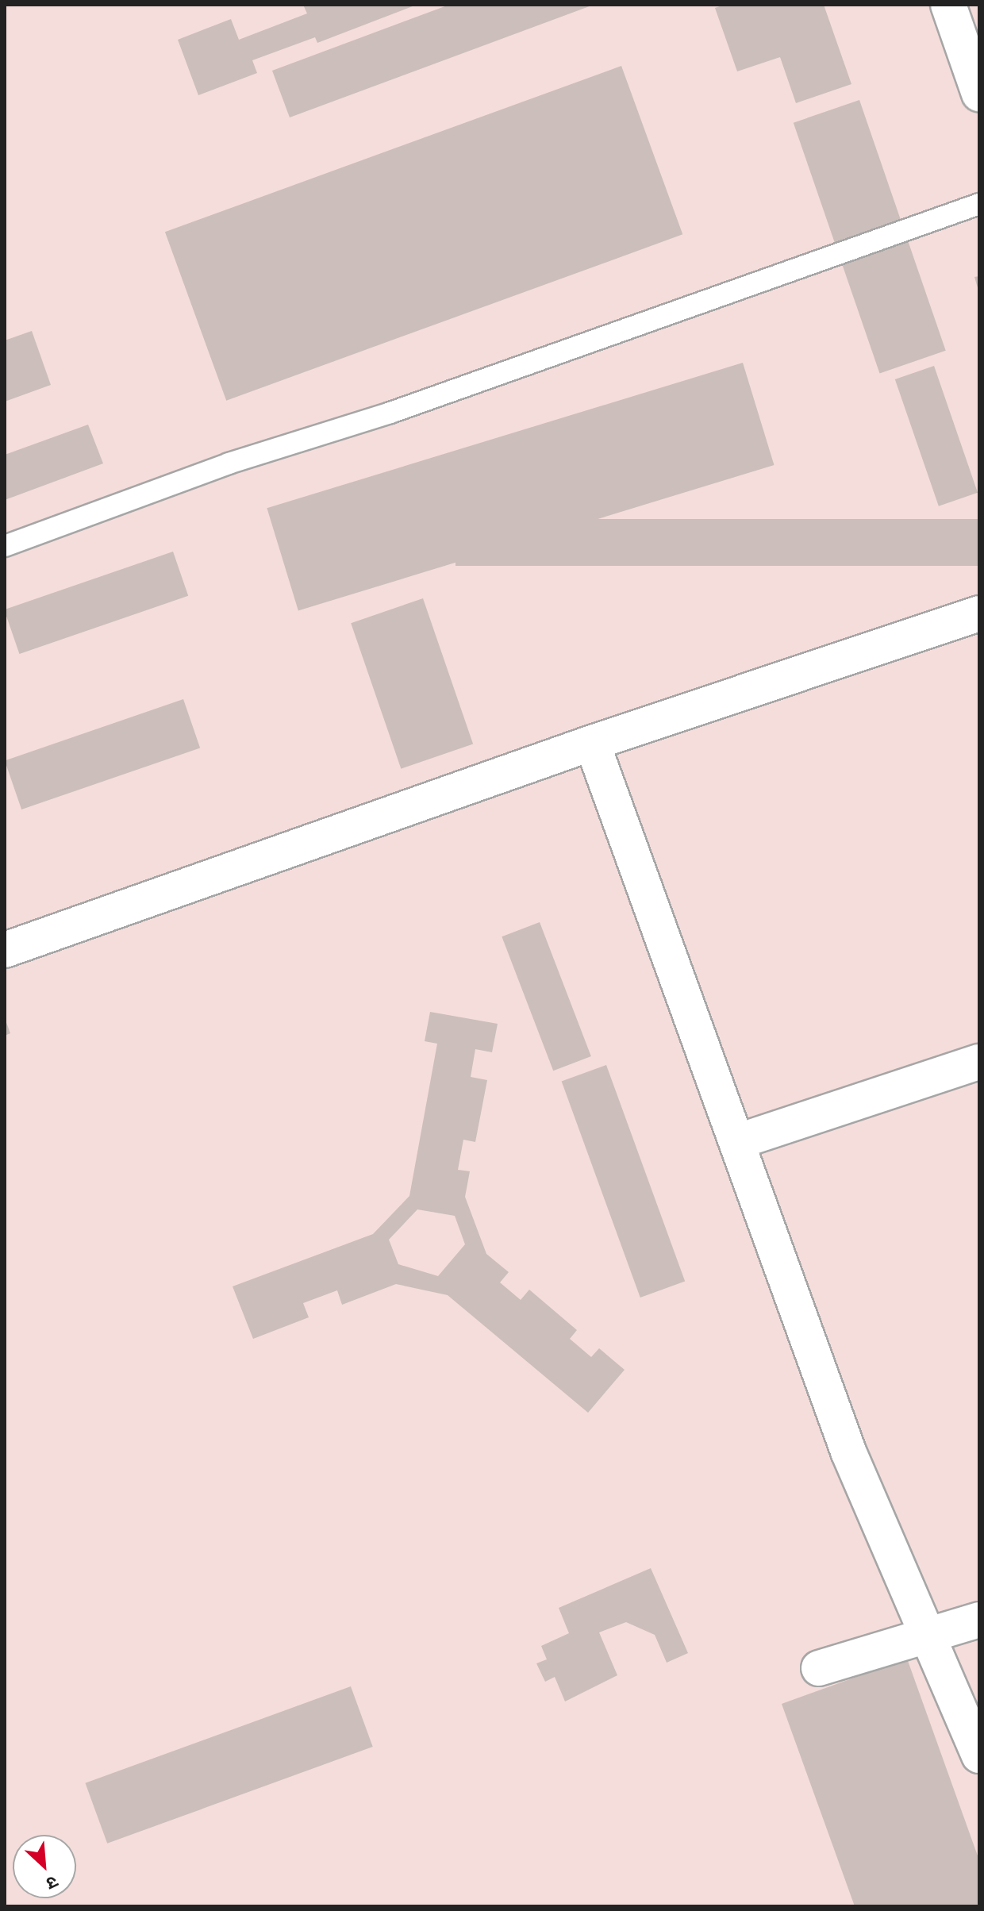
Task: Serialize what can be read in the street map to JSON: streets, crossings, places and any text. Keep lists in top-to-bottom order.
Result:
{
  "north": "bottom right"
}
